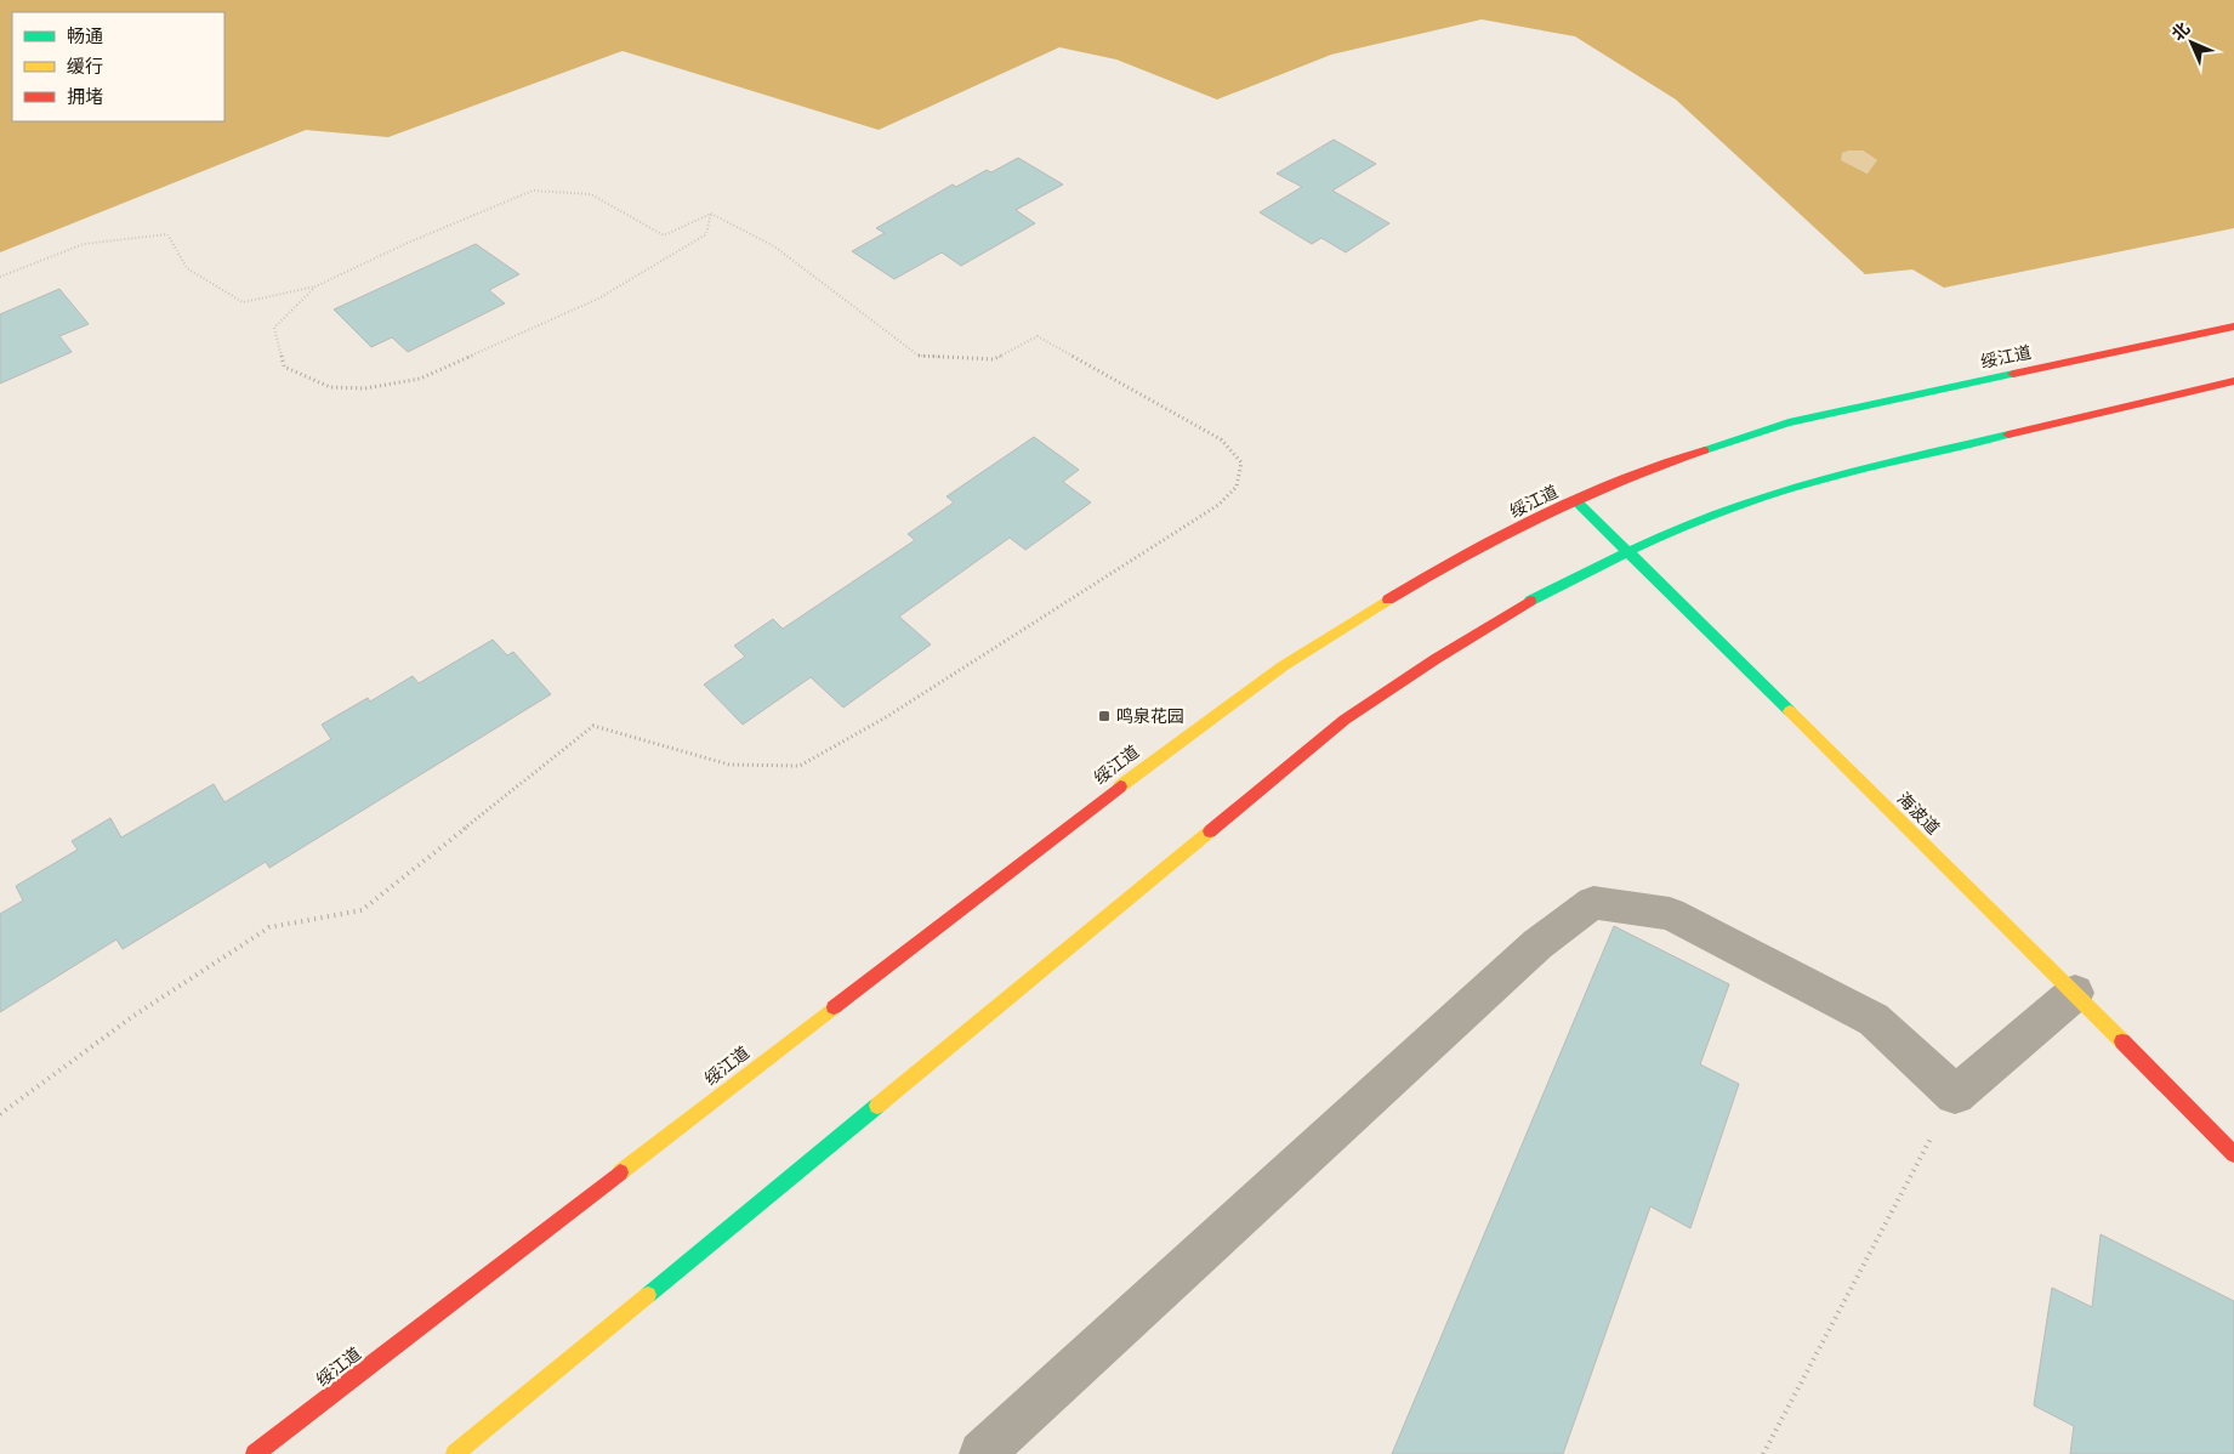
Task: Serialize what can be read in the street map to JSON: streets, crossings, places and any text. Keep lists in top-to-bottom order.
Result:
{
  "streets": {
    "main road": ["绥江道", "海波道"]
  },
  "crossings": [
    ["绥江道", "海波道"]
  ],
  "places": {
    "transit": ["鸣泉花园"]
  },
  "legend": ["畅通", "缓行", "拥堵"],
  "north": "top left"
}
